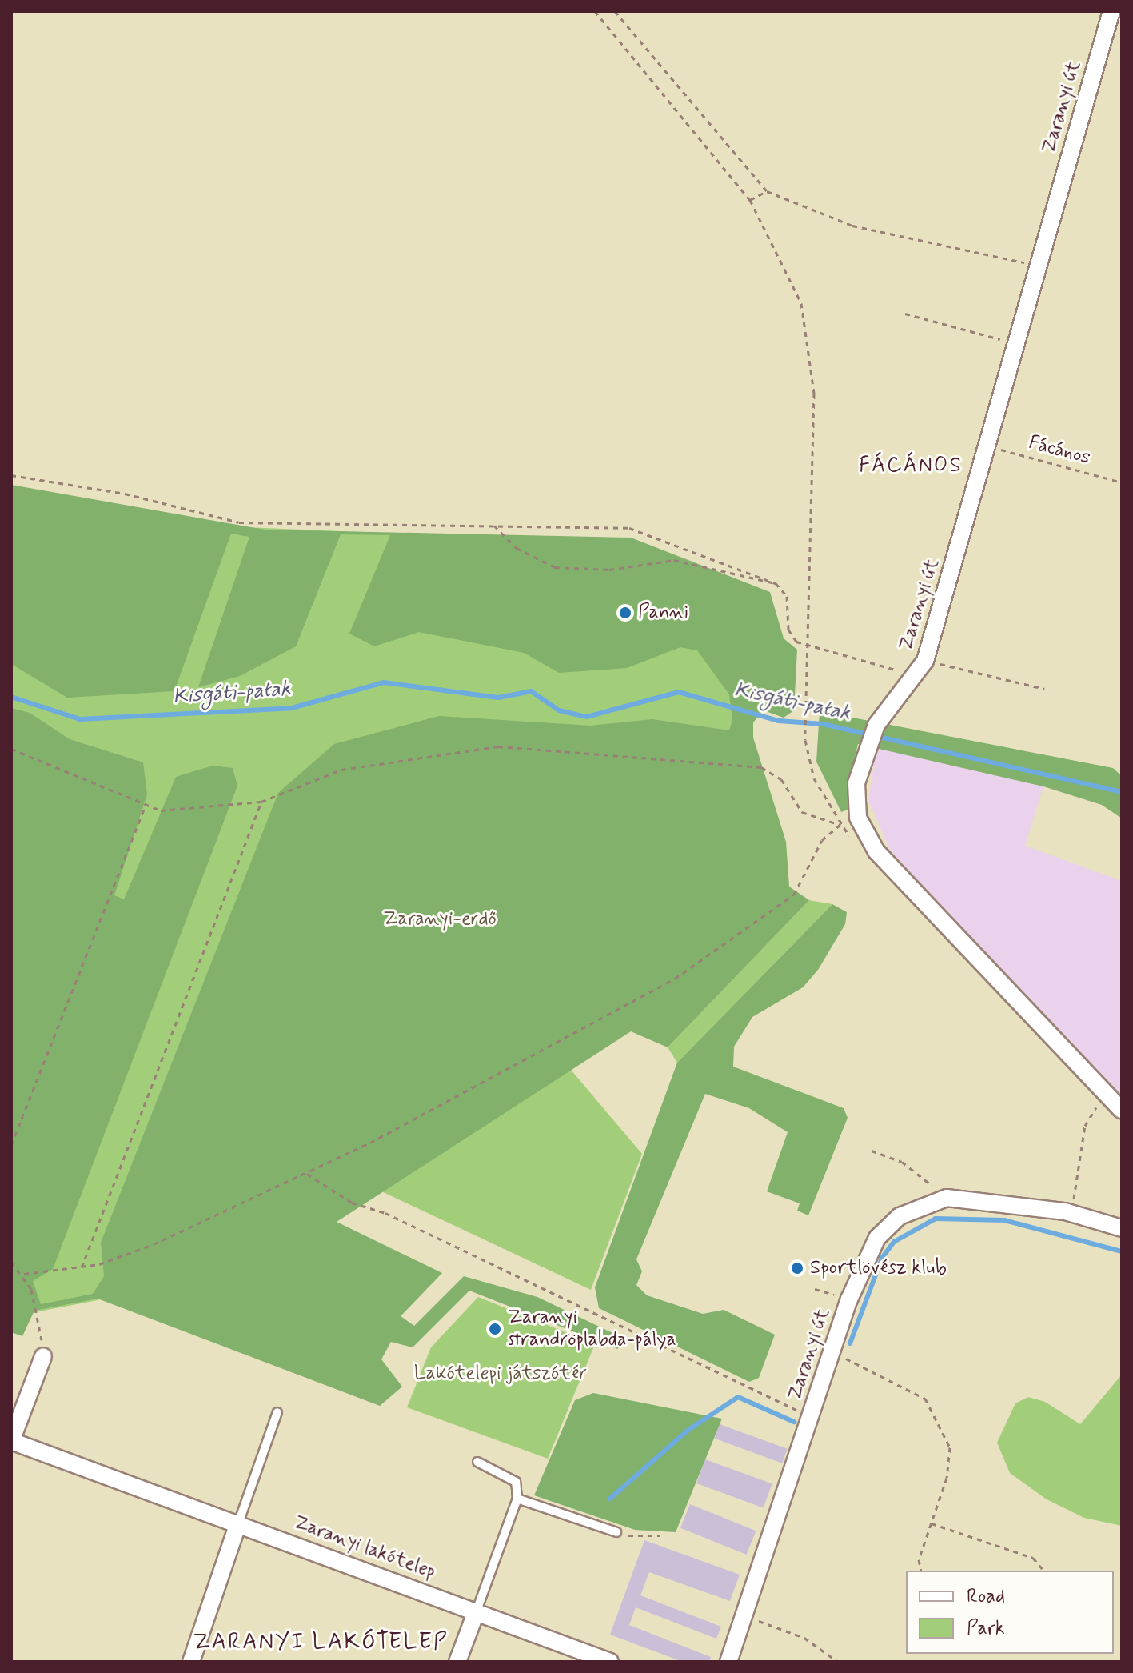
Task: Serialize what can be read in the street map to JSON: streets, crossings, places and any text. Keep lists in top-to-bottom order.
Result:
{
  "streets": {
    "street": ["Zaranyi út", "Zaranyi lakótelep"],
    "path": ["Fácános"]
  },
  "crossings": [
    ["Zaranyi út", "Fácános"]
  ],
  "districts": ["FÁCÁNOS", "ZARANYI LAKÓTELEP"],
  "water": ["Kisgáti-patak"],
  "parks": ["Zaranyi-erdő", "Lakótelepi játszótér"],
  "places": ["Panni", "Sportlövész klub", "Zaranyi strandröplabda-pálya"],
  "legend": ["Road", "Park"]
}
